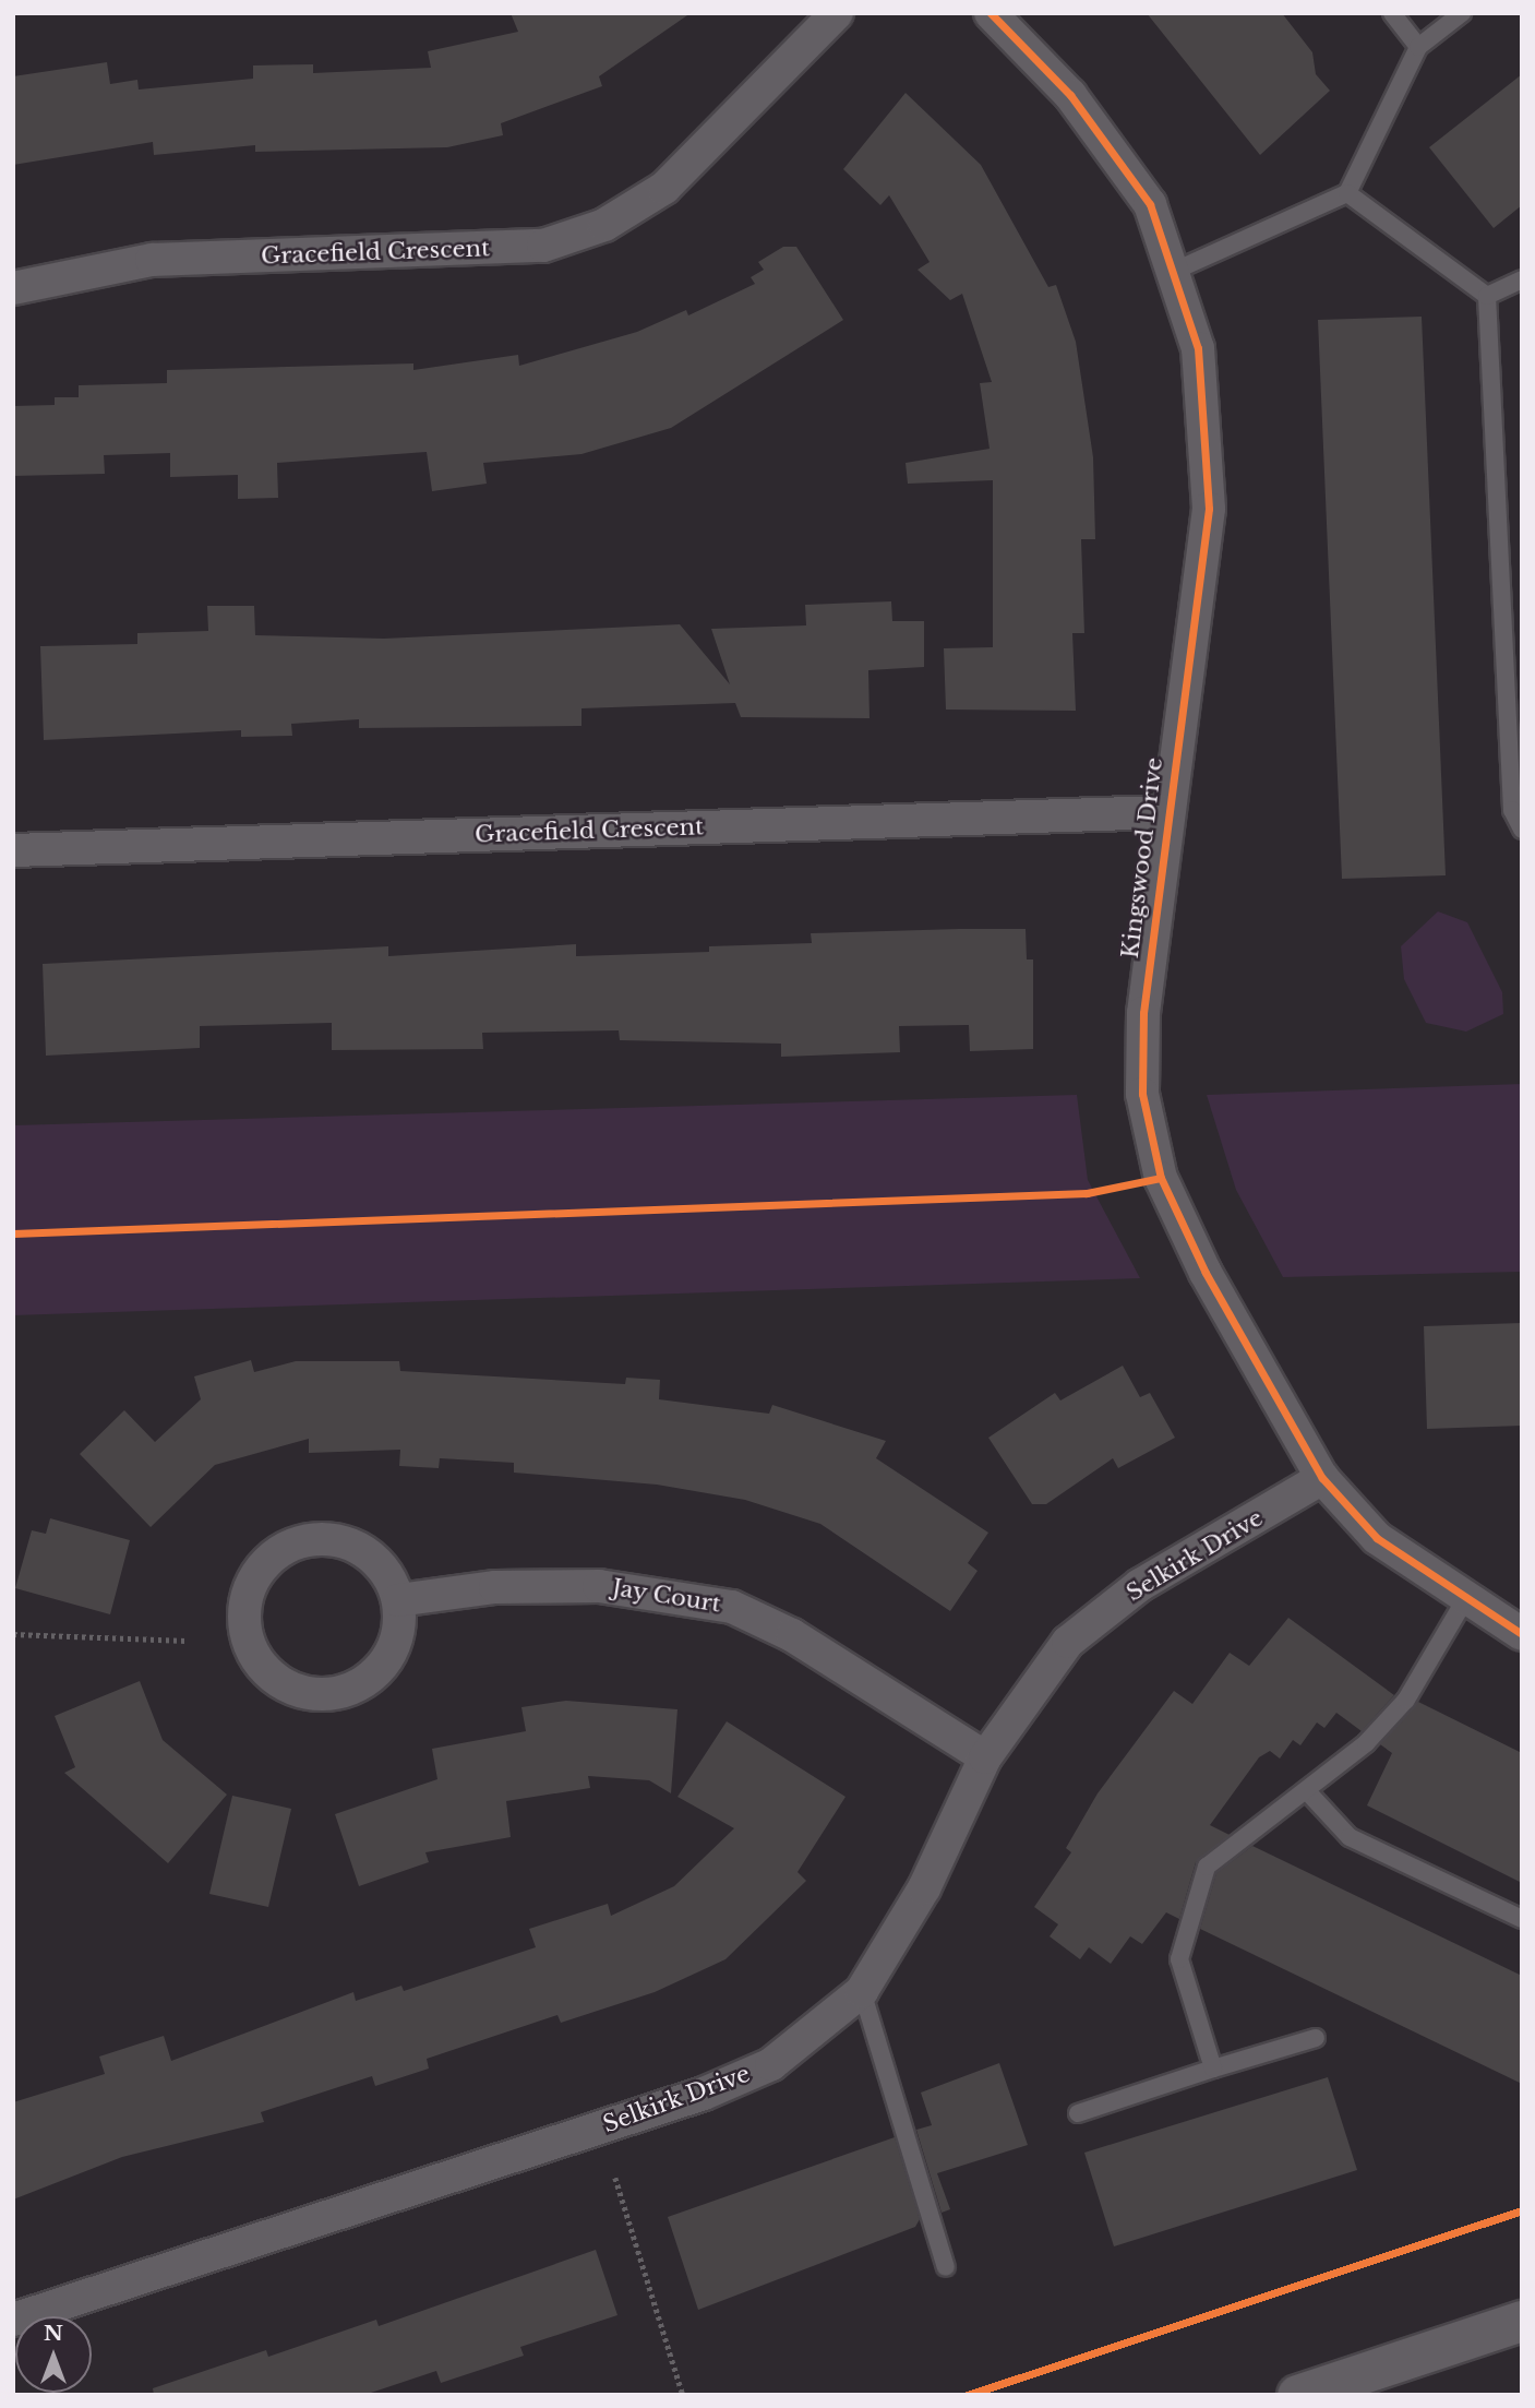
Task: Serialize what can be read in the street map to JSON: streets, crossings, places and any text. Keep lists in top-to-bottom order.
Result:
{
  "streets": {
    "street": [
      "Gracefield Crescent",
      "Kingswood Drive",
      "Selkirk Drive",
      "Jay Court"
    ]
  },
  "crossings": [
    ["Gracefield Crescent", "Kingswood Drive"],
    ["Kingswood Drive", "Selkirk Drive"],
    ["Selkirk Drive", "Jay Court"]
  ],
  "north": "top"
}
